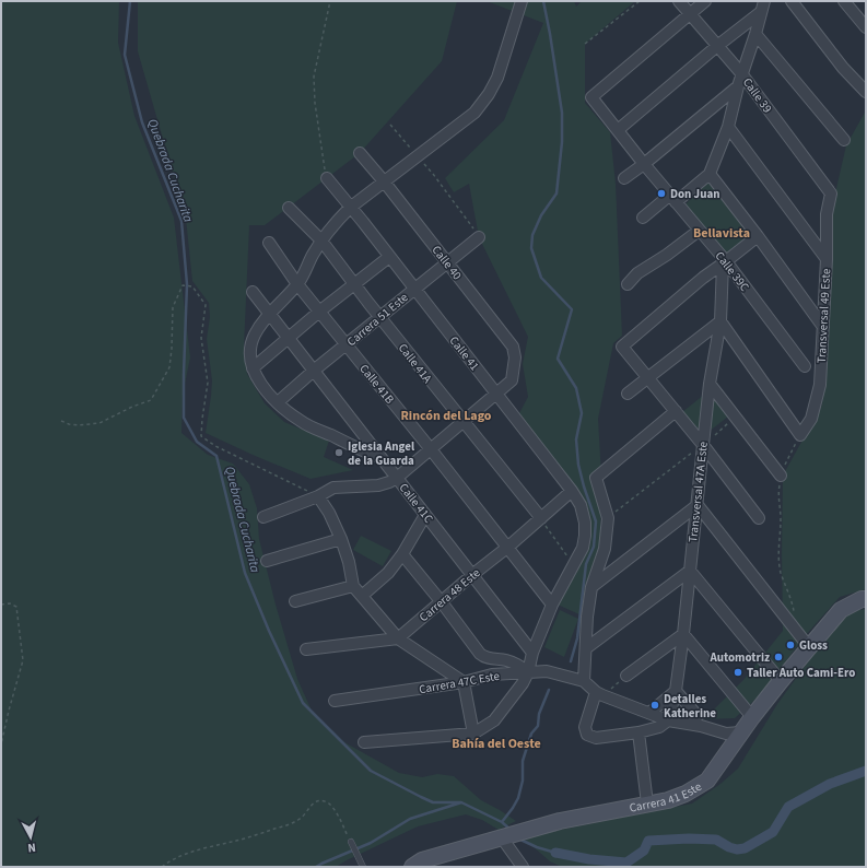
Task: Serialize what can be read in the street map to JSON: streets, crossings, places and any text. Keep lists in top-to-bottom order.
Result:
{
  "streets": {
    "street": [
      "Calle 39",
      "Calle 40",
      "Calle 39C",
      "Transversal 49 Este",
      "Carrera 51 Este",
      "Calle 41",
      "Calle 41A",
      "Calle 41B",
      "Transversal 47A Este",
      "Calle 41C",
      "Carrera 48 Este",
      "Carrera 47C Este",
      "Carrera 41 Este"
    ]
  },
  "crossings": [
    ["Calle 39", "Calle 39C"],
    ["Calle 39", "Transversal 49 Este"],
    ["Calle 40", "Carrera 51 Este"],
    ["Calle 40", "Calle 41"],
    ["Calle 39C", "Transversal 47A Este"],
    ["Carrera 51 Este", "Calle 41"],
    ["Carrera 51 Este", "Calle 41A"],
    ["Carrera 51 Este", "Calle 41B"],
    ["Carrera 51 Este", "Calle 41C"],
    ["Calle 41", "Carrera 48 Este"],
    ["Calle 41A", "Carrera 48 Este"],
    ["Calle 41B", "Carrera 48 Este"],
    ["Calle 41C", "Carrera 48 Este"]
  ],
  "districts": ["Bellavista", "Rincón del Lago", "Bahía del Oeste"],
  "water": ["Quebrada Cucharita"],
  "places": [
    "Don Juan",
    "Iglesia Angel de la Guarda",
    "Gloss",
    "Automotriz",
    "Taller Auto Cami-Ero",
    "Detalles Katherine"
  ],
  "north": "bottom"
}
